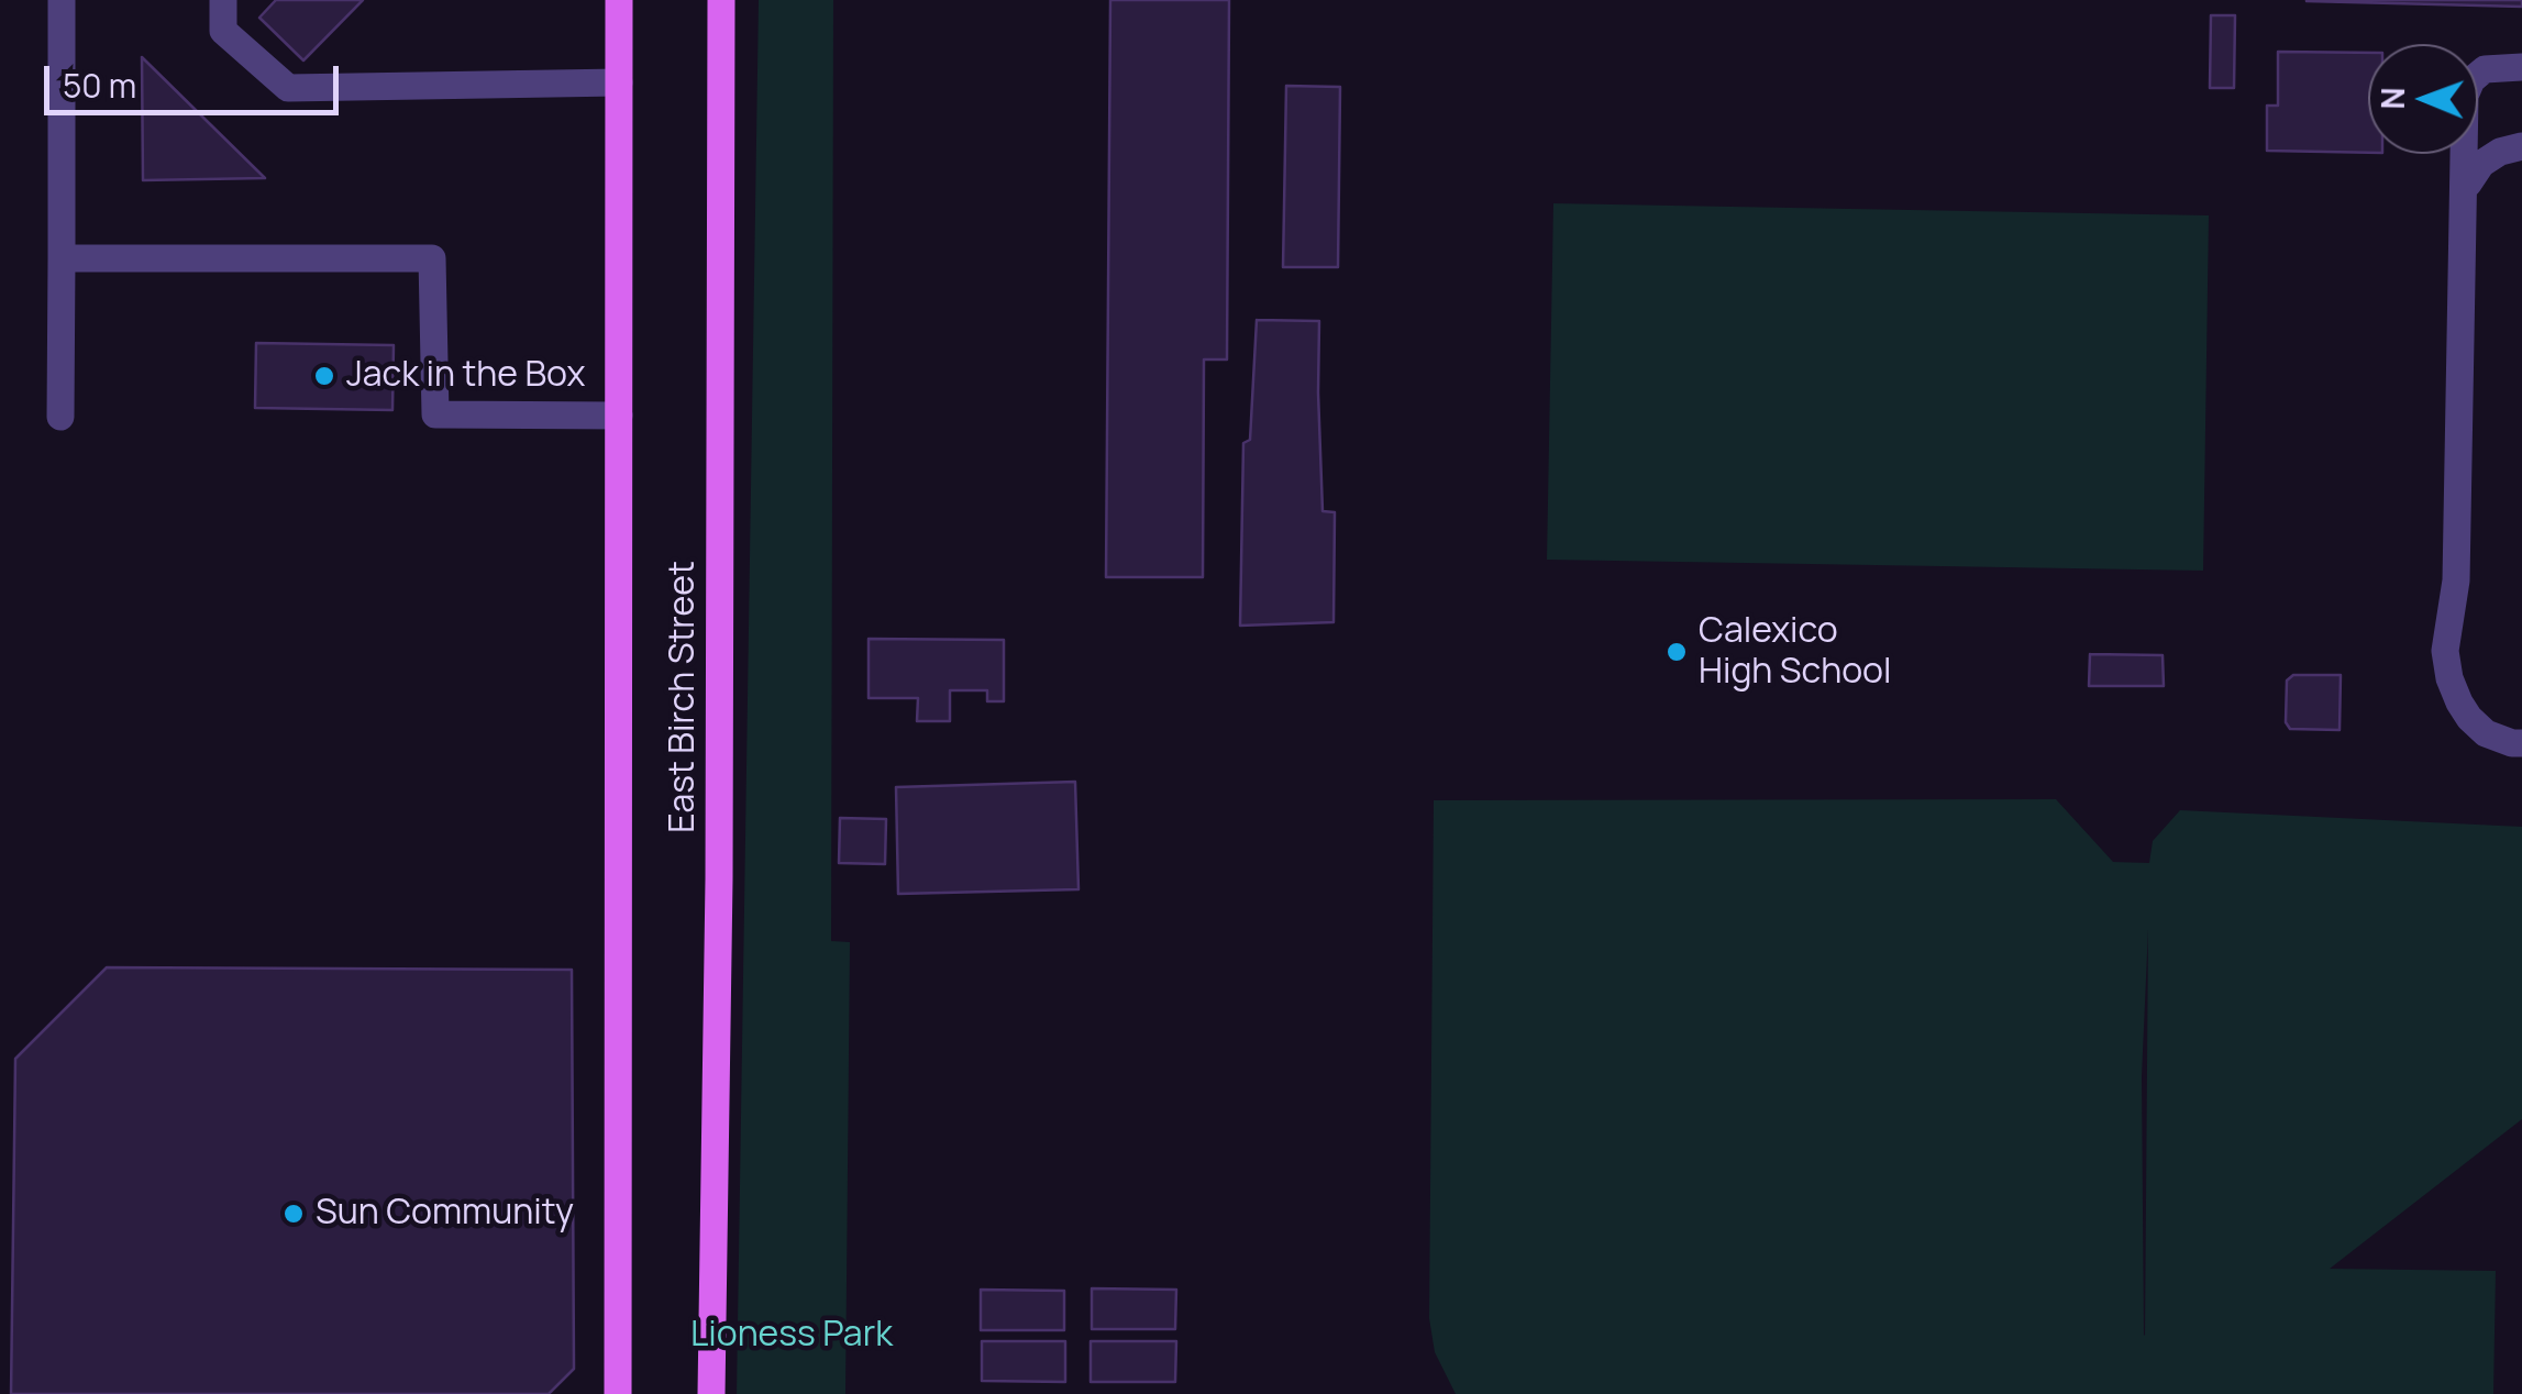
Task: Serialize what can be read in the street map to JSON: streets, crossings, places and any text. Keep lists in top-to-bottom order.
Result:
{
  "streets": {
    "main road": ["East Birch Street"]
  },
  "parks": ["Lioness Park"],
  "places": ["Jack in the Box", "Calexico High School", "Sun Community"],
  "scale_bar": "50 m",
  "north": "left"
}
